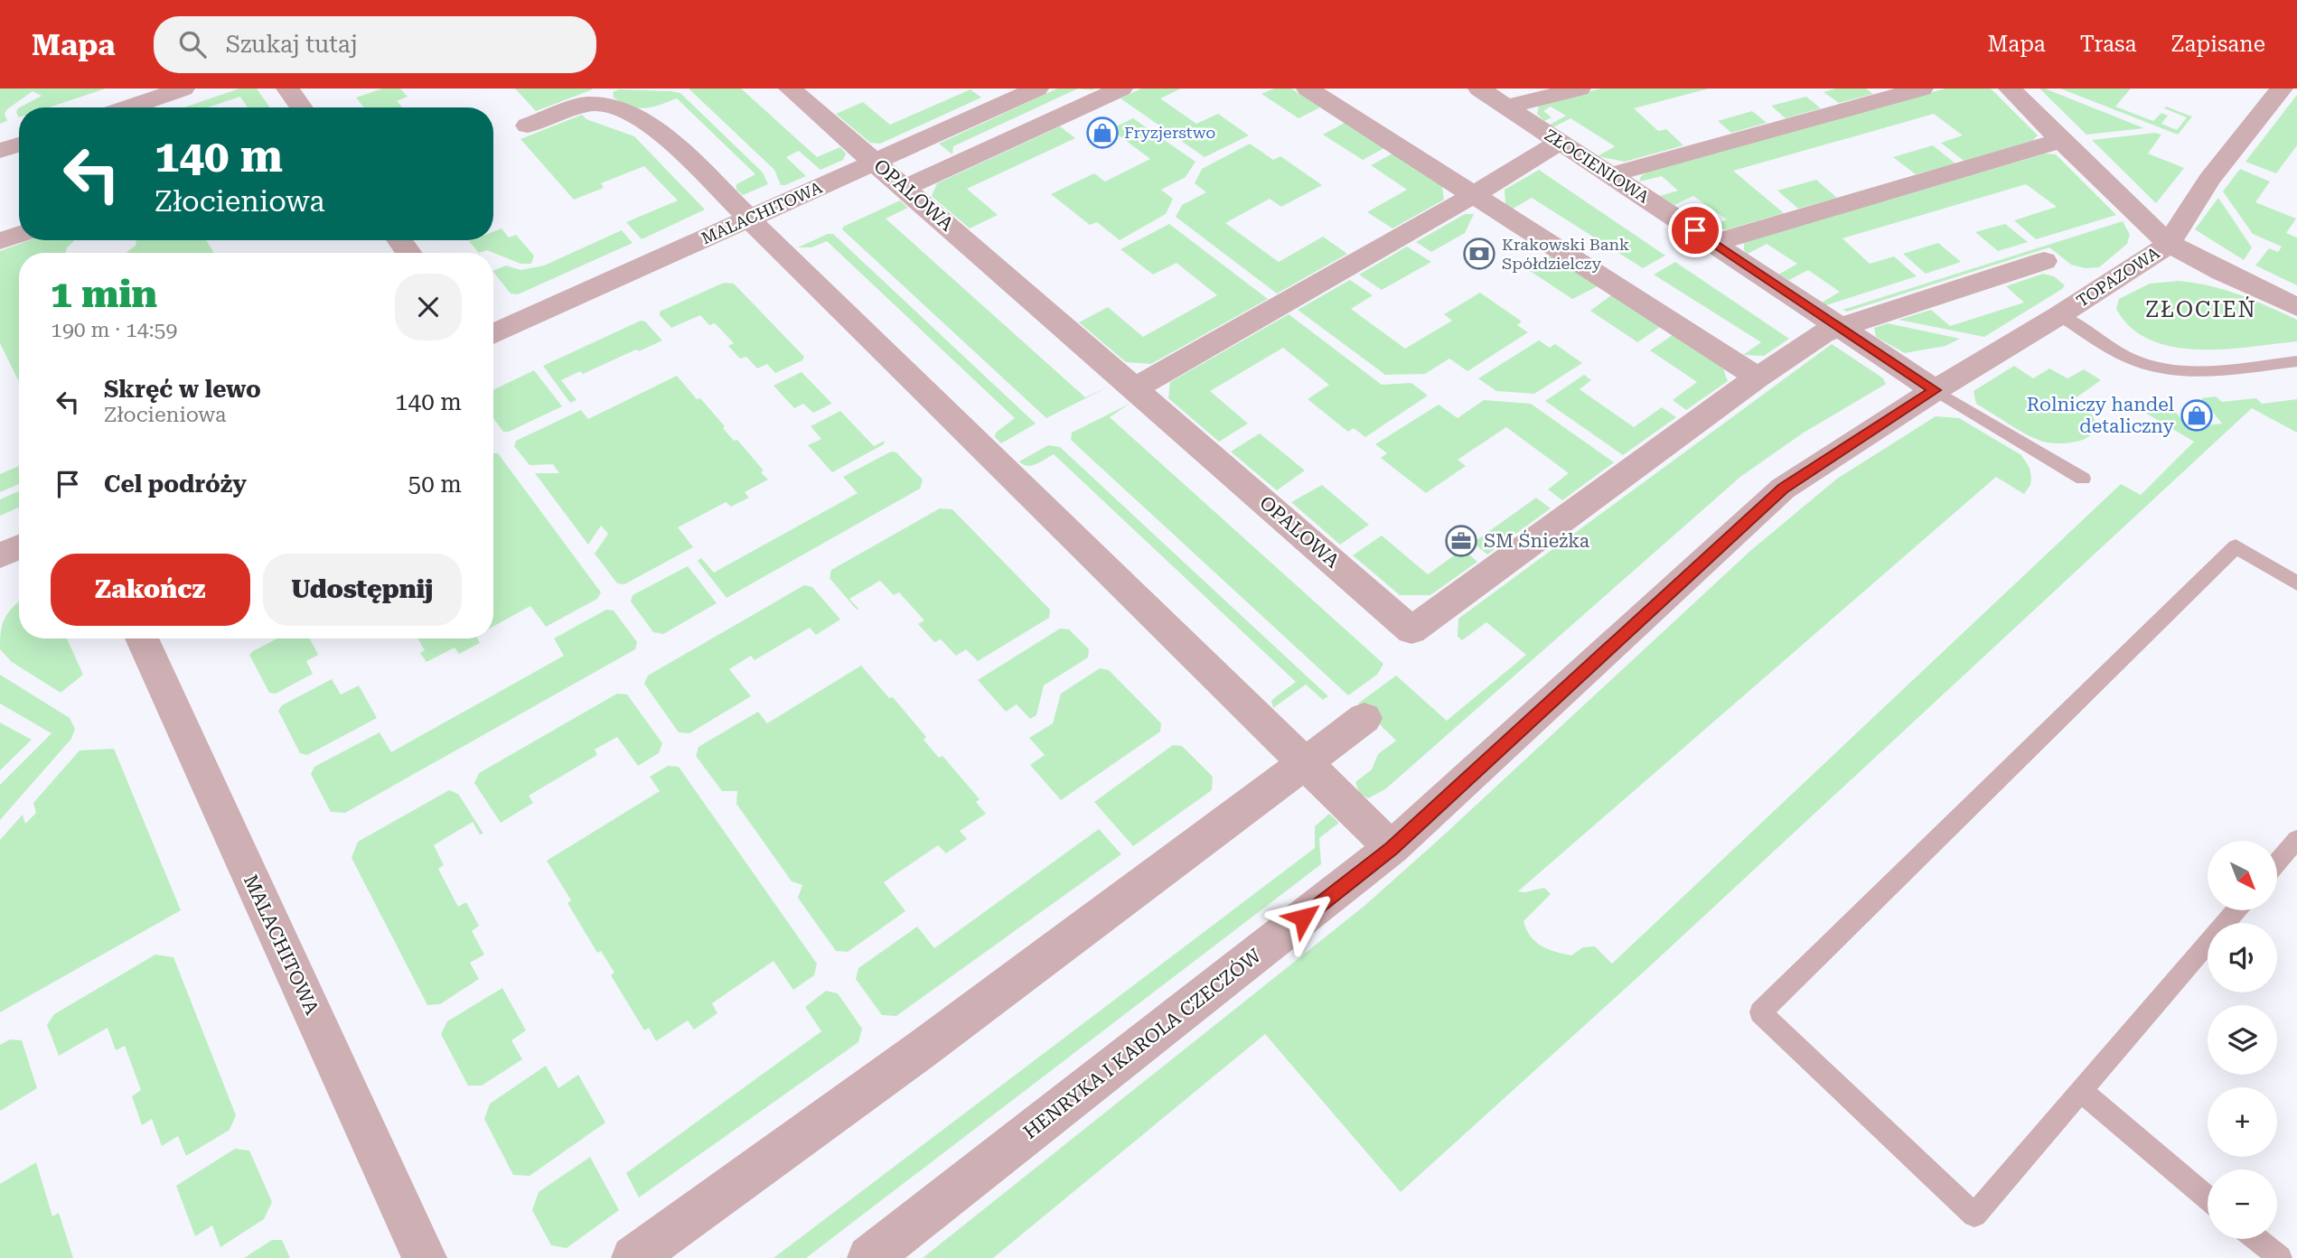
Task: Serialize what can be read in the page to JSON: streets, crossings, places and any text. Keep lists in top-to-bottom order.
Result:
{
  "streets": {
    "street": [
      "ZŁOCIENIOWA",
      "OPALOWA",
      "MALACHITOWA",
      "TOPAZOWA",
      "HENRYKA I KAROLA CZECZÓW"
    ]
  },
  "crossings": [
    ["ZŁOCIENIOWA", "OPALOWA"],
    ["ZŁOCIENIOWA", "TOPAZOWA"],
    ["ZŁOCIENIOWA", "HENRYKA I KAROLA CZECZÓW"],
    ["OPALOWA", "MALACHITOWA"],
    ["TOPAZOWA", "HENRYKA I KAROLA CZECZÓW"]
  ],
  "districts": ["ZŁOCIEŃ"],
  "places": {
    "shop": ["Fryzjerstwo", "Rolniczy handel detaliczny"],
    "bank": ["Krakowski Bank Spółdzielczy"],
    "office": ["SM Śnieżka"]
  },
  "north": "bottom right",
  "page": {
    "header": "Mapa",
    "search": "Szukaj tutaj",
    "nav": ["Mapa", "Trasa", "Zapisane"],
    "turn": ["140 m", "Złocieniowa"],
    "heading": ["1 min", "190 m · 14:59"],
    "list": [
      {
        "name": "Skręć w lewo",
        "note": "Złocieniowa",
        "value": "140 m"
      },
      {
        "name": "Cel podróży",
        "value": "50 m"
      }
    ],
    "buttons": ["Zakończ", "Udostępnij"],
    "map_buttons": ["+", "−"]
  }
}
